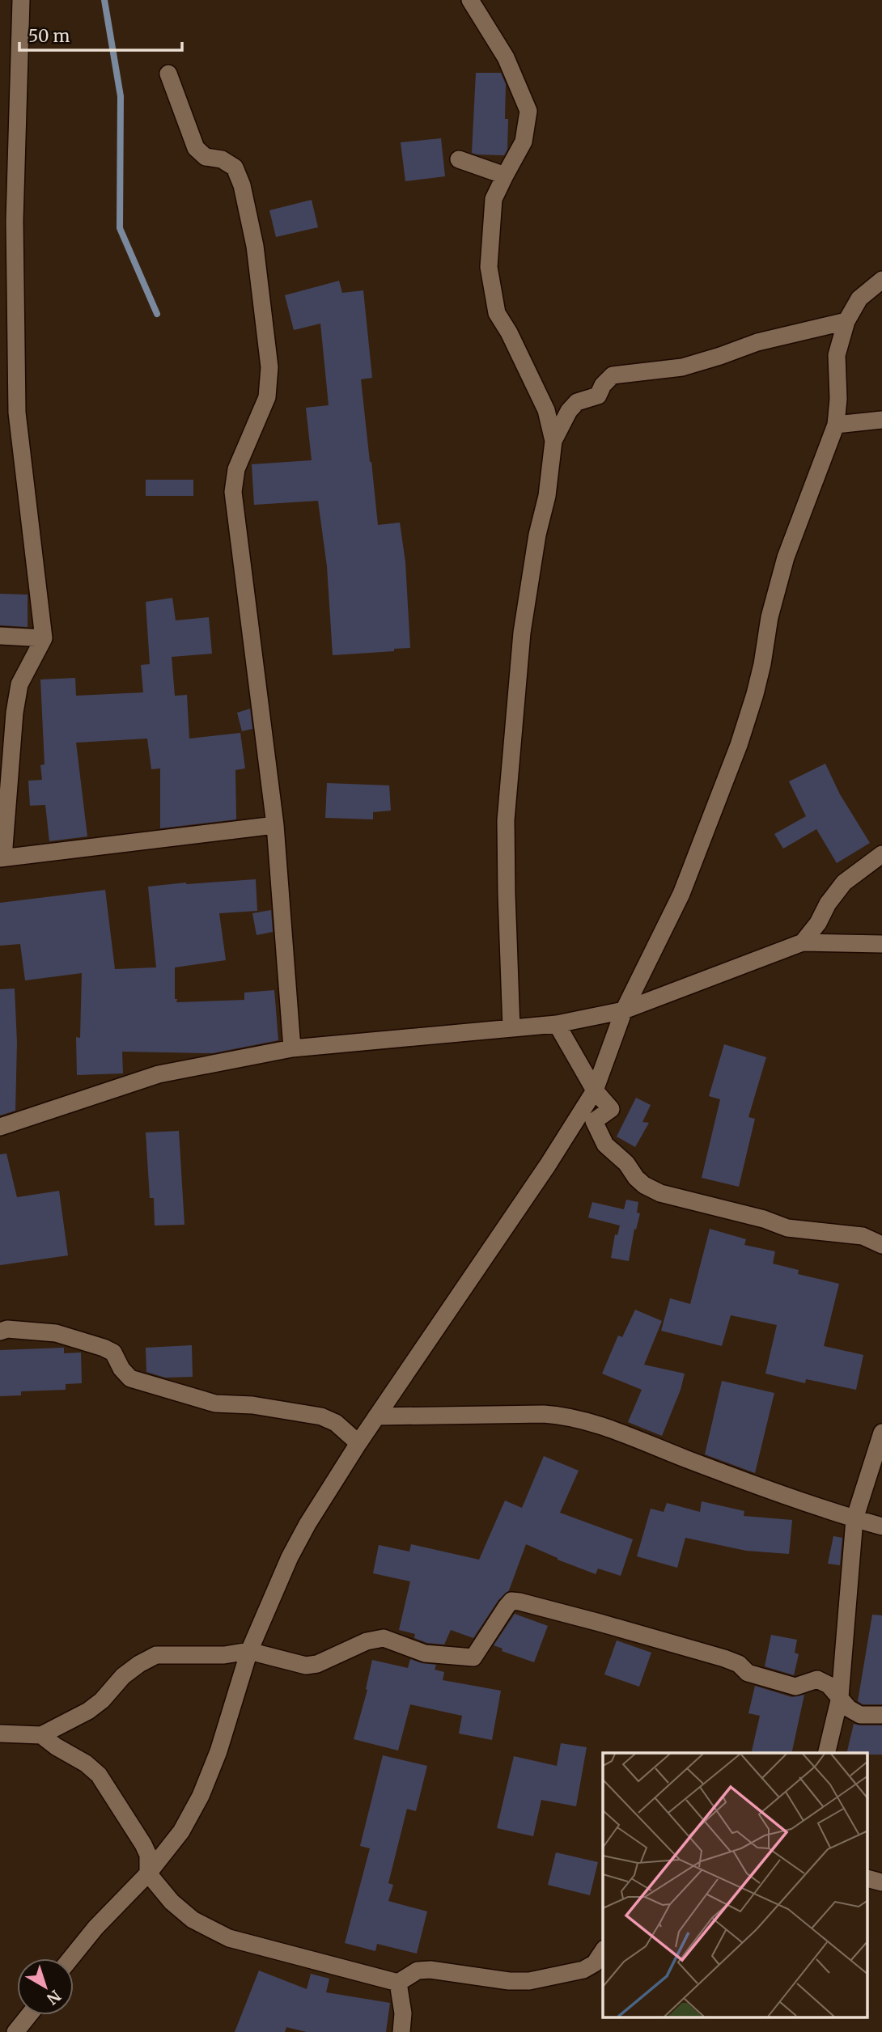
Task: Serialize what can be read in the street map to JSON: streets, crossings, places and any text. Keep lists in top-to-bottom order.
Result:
{
  "scale_bar": "50 m",
  "north": "bottom right"
}
